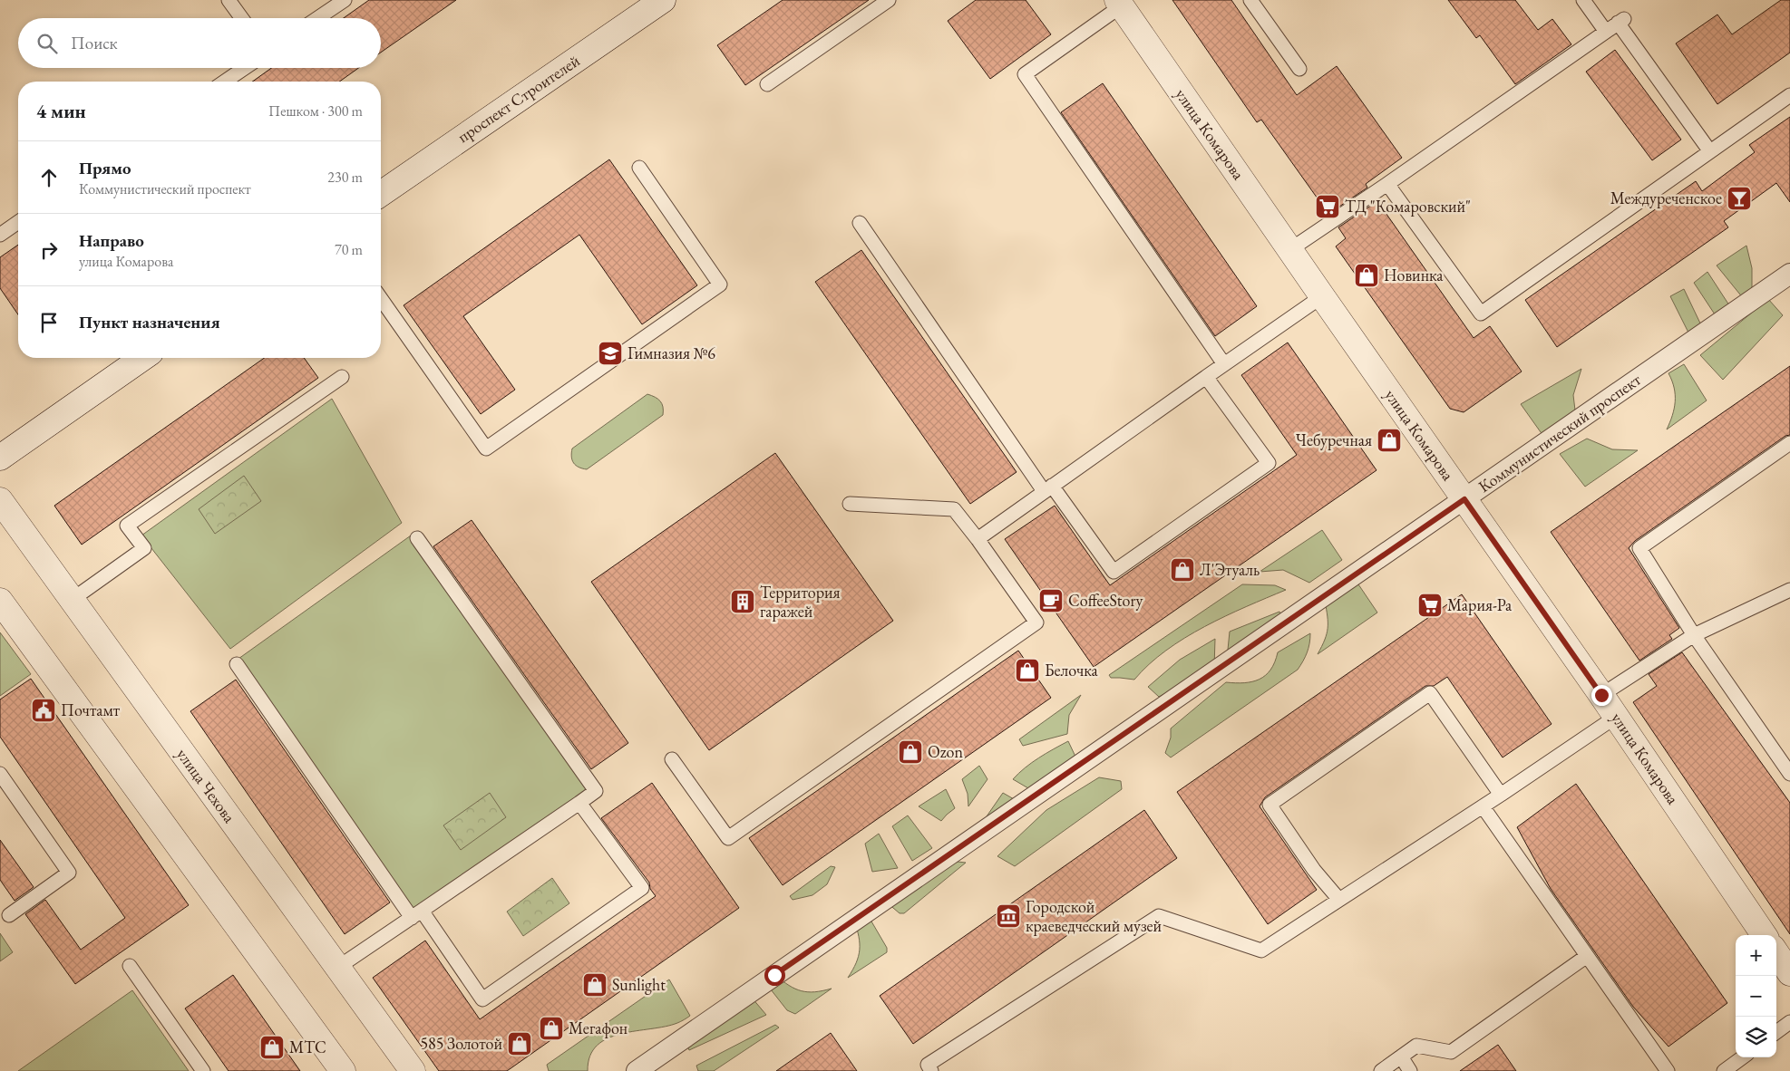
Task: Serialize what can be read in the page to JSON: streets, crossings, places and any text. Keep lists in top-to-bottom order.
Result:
{
  "streets": {
    "street": [
      "проспект Строителей",
      "улица Комарова",
      "Коммунистический проспект",
      "улица Чехова"
    ]
  },
  "crossings": [
    ["улица Комарова", "Коммунистический проспект"]
  ],
  "places": {
    "bar": ["Междуреченское"],
    "supermarket": ["ТД \"Комаровский\"", "Мария-Ра"],
    "shop": [
      "Новинка",
      "Чебуречная",
      "Л'Этуаль",
      "Белочка",
      "Ozon",
      "Sunlight",
      "Мегафон",
      "585 Золотой",
      "МТС"
    ],
    "school or university": ["Гимназия №6"],
    "cafe": ["CoffeeStory"],
    "building": ["Территория гаражей"],
    "public building": ["Почтамт"],
    "museum": ["Городской краеведческий музей"]
  },
  "page": {
    "search": "Поиск",
    "heading": ["4 мин", "Пешком · 300 m"],
    "list": [
      ["Прямо", "Коммунистический проспект", "230 m"],
      ["Направо", "улица Комарова", "70 m"],
      "Пункт назначения"
    ],
    "map_buttons": ["+", "−"]
  }
}
